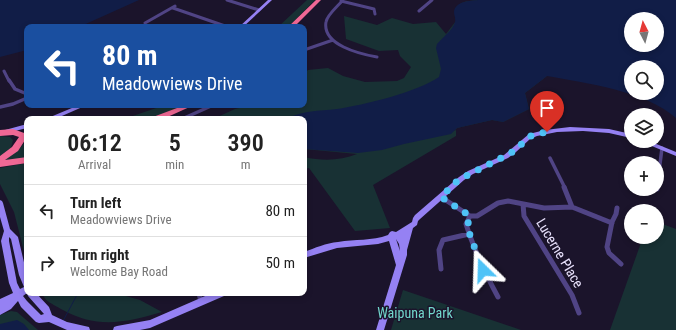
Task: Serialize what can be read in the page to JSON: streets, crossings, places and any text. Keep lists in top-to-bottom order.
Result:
{
  "streets": {
    "street": ["Lucerne Place"]
  },
  "parks": ["Waipuna Park"],
  "north": "top",
  "page": {
    "map_buttons": ["+", "−"],
    "turn": ["80 m", "Meadowviews Drive"],
    "eta": [
      "06:12",
      "Arrival",
      "5",
      "min",
      "390",
      "m"
    ],
    "list": [
      {
        "name": "Turn left",
        "note": "Meadowviews Drive",
        "value": "80 m"
      },
      {
        "name": "Turn right",
        "note": "Welcome Bay Road",
        "value": "50 m"
      }
    ]
  }
}
